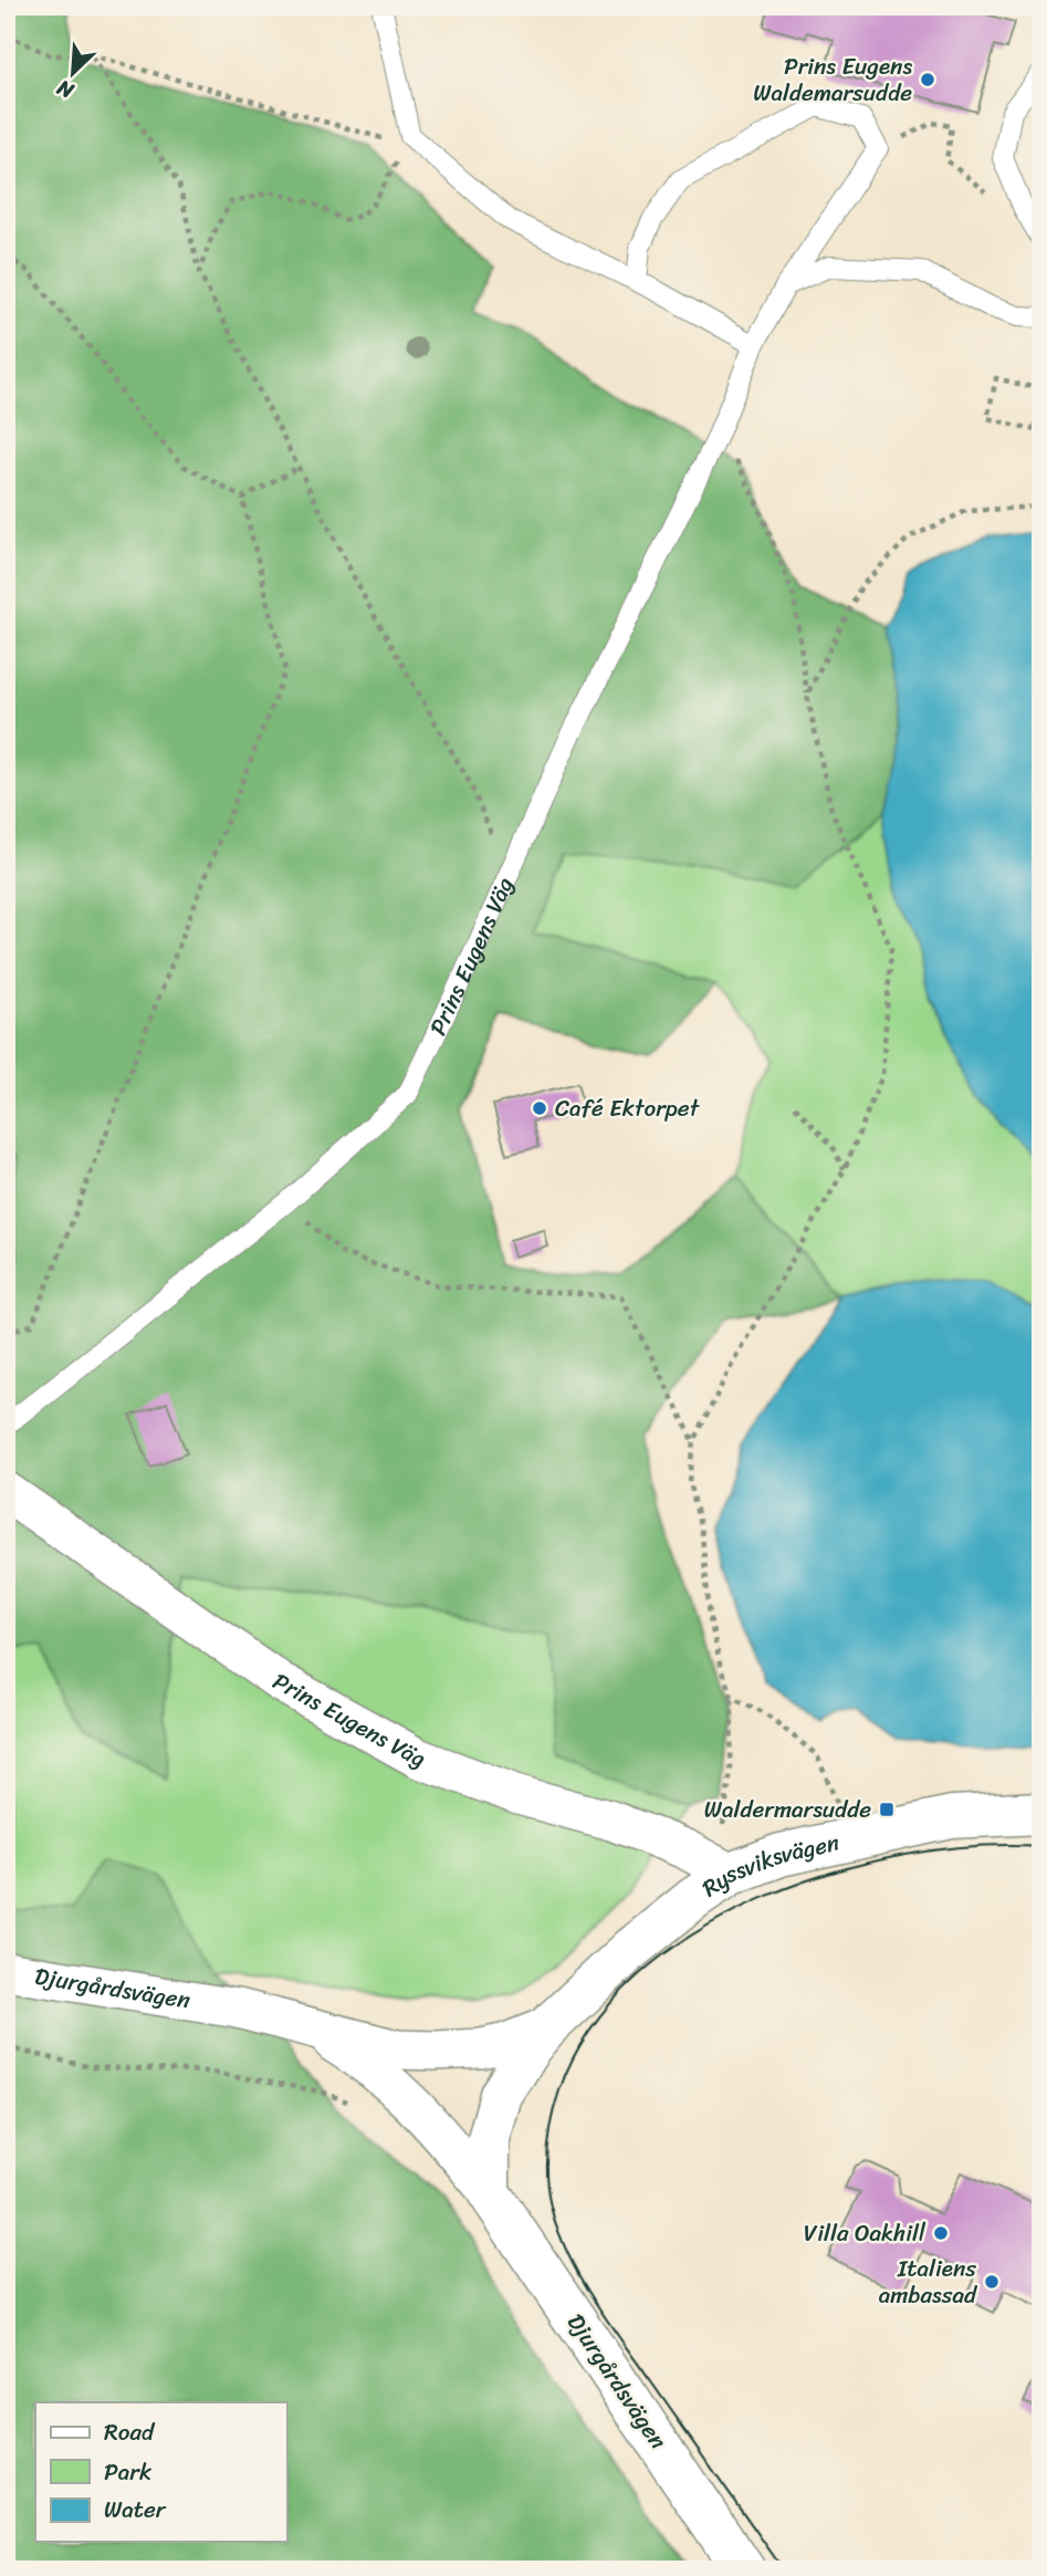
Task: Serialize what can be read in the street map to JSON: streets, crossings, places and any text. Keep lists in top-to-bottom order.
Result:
{
  "streets": {
    "street": ["Prins Eugens Väg", "Ryssviksvägen", "Djurgårdsvägen"]
  },
  "crossings": [
    ["Prins Eugens Väg", "Ryssviksvägen"],
    ["Ryssviksvägen", "Djurgårdsvägen"]
  ],
  "places": {
    "other": [
      "Prins Eugens Waldemarsudde",
      "Café Ektorpet",
      "Villa Oakhill",
      "Italiens ambassad"
    ],
    "transit": ["Waldermarsudde"]
  },
  "legend": ["Road", "Park", "Water"],
  "north": "bottom left"
}
